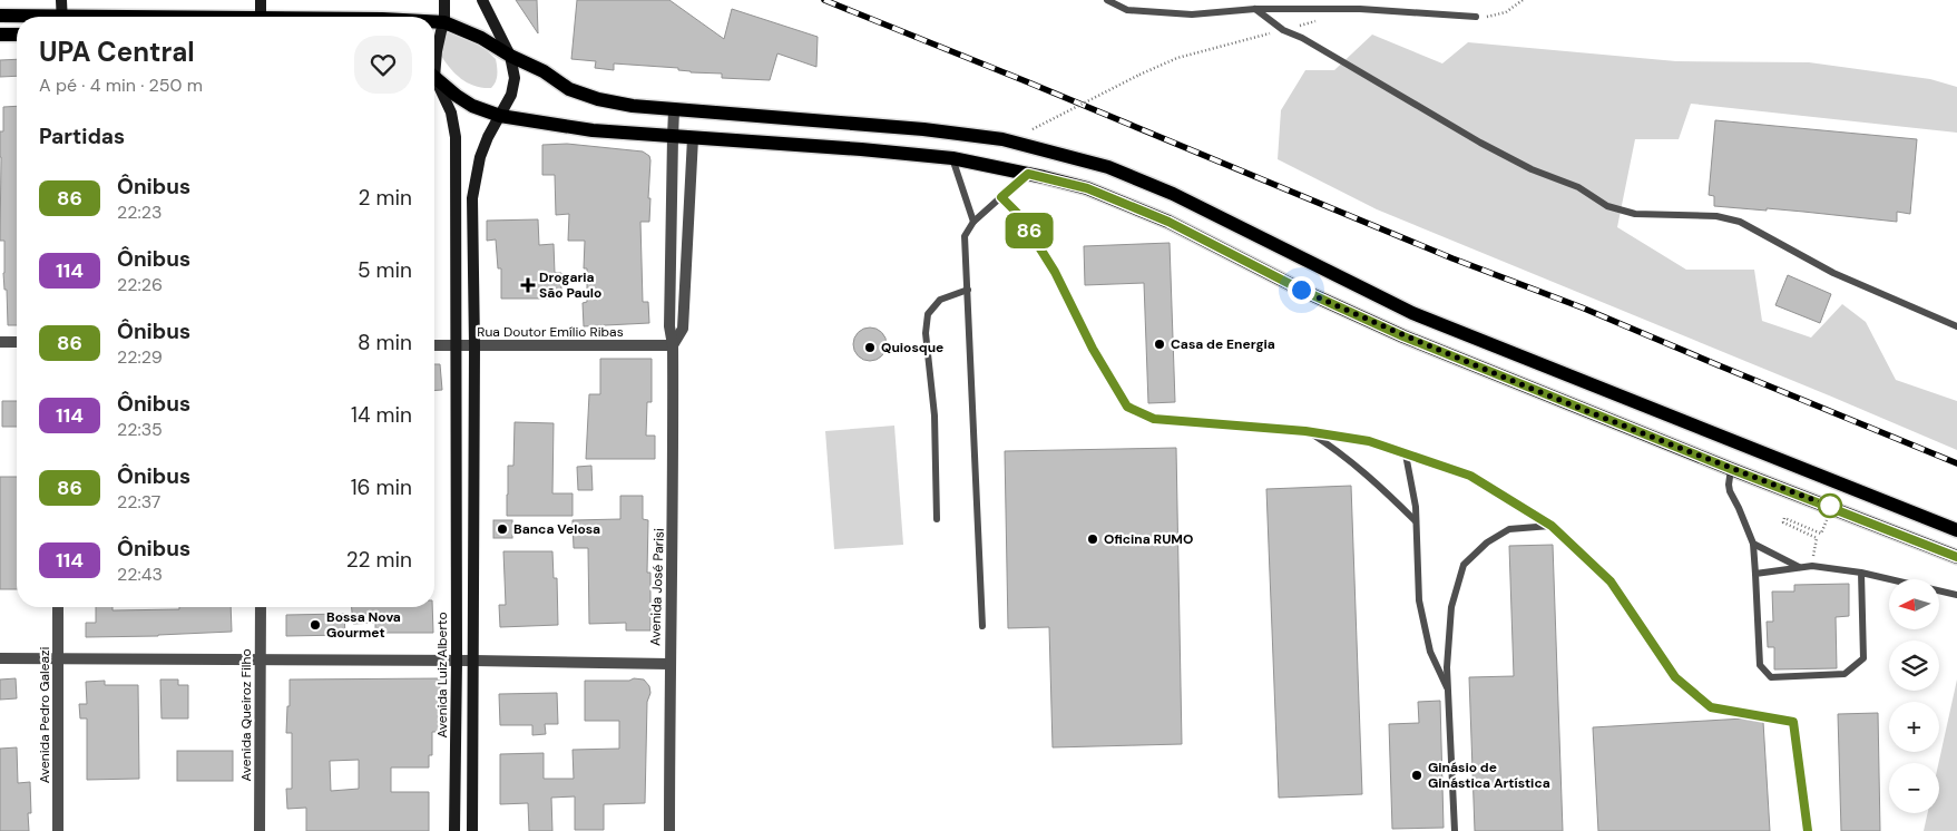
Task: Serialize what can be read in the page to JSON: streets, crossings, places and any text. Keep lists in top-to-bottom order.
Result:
{
  "streets": {
    "main road": ["Avenida Luiz Alberto"],
    "street": [
      "Rua Doutor Emílio Ribas",
      "Avenida José Parisi",
      "Avenida Pedro Galeazi",
      "Avenida Queiroz Filho"
    ]
  },
  "crossings": [
    ["Rua Doutor Emílio Ribas", "Avenida José Parisi"],
    ["Rua Doutor Emílio Ribas", "Avenida Luiz Alberto"]
  ],
  "places": {
    "health": ["Drogaria São Paulo"],
    "other": [
      "Casa de Energia",
      "Quiosque",
      "Banca Velosa",
      "Oficina RUMO",
      "Bossa Nova Gourmet",
      "Ginásio de Ginástica Artística"
    ]
  },
  "lines": ["bus line 86"],
  "north": "left",
  "page": {
    "on_map": "86",
    "heading": [
      ["UPA Central", "A pé · 4 min · 250 m"],
      "Partidas"
    ],
    "list": [
      {
        "mark": "86",
        "name": "Ônibus",
        "note": "22:23",
        "value": "2 min"
      },
      {
        "mark": "114",
        "name": "Ônibus",
        "note": "22:26",
        "value": "5 min"
      },
      {
        "mark": "86",
        "name": "Ônibus",
        "note": "22:29",
        "value": "8 min"
      },
      {
        "mark": "114",
        "name": "Ônibus",
        "note": "22:35",
        "value": "14 min"
      },
      {
        "mark": "86",
        "name": "Ônibus",
        "note": "22:37",
        "value": "16 min"
      },
      {
        "mark": "114",
        "name": "Ônibus",
        "note": "22:43",
        "value": "22 min"
      }
    ],
    "map_buttons": ["+", "−"]
  }
}
